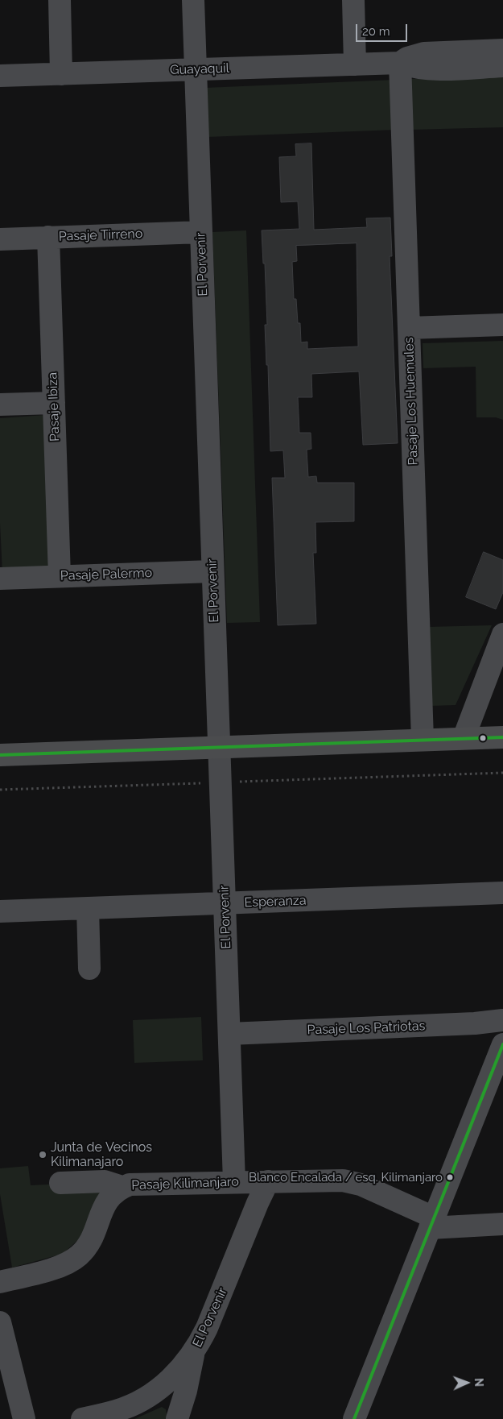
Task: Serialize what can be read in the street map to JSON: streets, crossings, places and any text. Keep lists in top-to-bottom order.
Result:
{
  "streets": {
    "street": [
      "Guayaquil",
      "Pasaje Tirreno",
      "El Porvenir",
      "Pasaje Los Huemules",
      "Pasaje Ibiza",
      "Pasaje Palermo",
      "Esperanza",
      "Pasaje Los Patriotas",
      "Pasaje Kilimanjaro"
    ]
  },
  "crossings": [
    ["Guayaquil", "El Porvenir"],
    ["Guayaquil", "Pasaje Los Huemules"],
    ["Pasaje Tirreno", "El Porvenir"],
    ["Pasaje Tirreno", "Pasaje Ibiza"],
    ["El Porvenir", "Pasaje Palermo"],
    ["El Porvenir", "Esperanza"],
    ["El Porvenir", "Pasaje Los Patriotas"],
    ["El Porvenir", "Pasaje Kilimanjaro"],
    ["Pasaje Ibiza", "Pasaje Palermo"]
  ],
  "places": ["Junta de Vecinos Kilimanajaro", "Blanco Encalada / esq. Kilimanjaro"],
  "scale_bar": "20 m",
  "north": "right"
}
